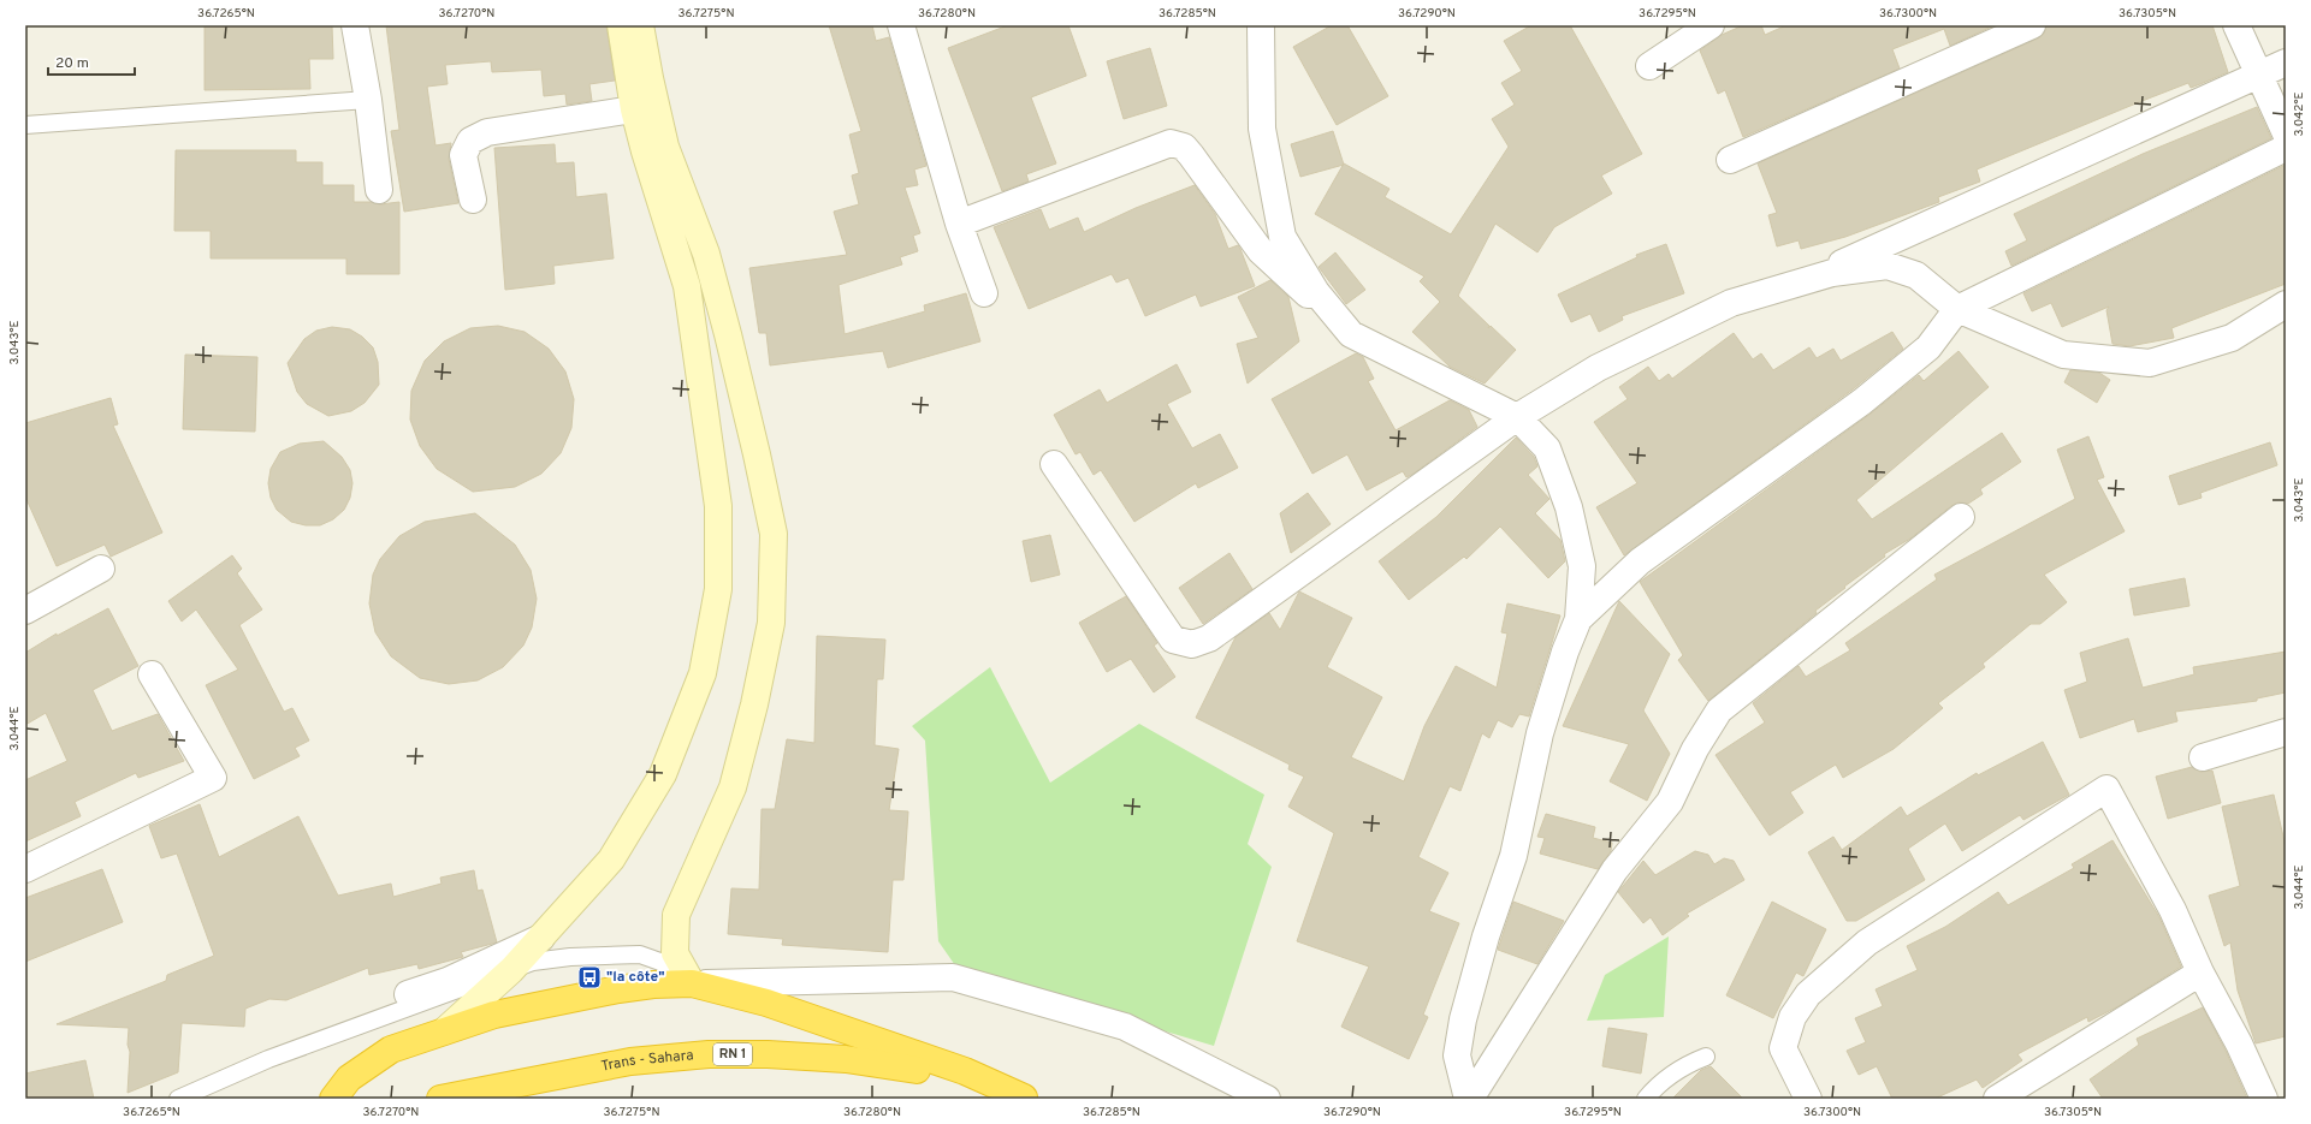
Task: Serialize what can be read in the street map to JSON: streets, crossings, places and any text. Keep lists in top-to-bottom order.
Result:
{
  "streets": {
    "highway": ["RN 1", "Trans - Sahara"]
  },
  "places": {
    "bus stop": ["\"la côte\""]
  },
  "scale_bar": "20 m",
  "coordinates": [
    "36.7265°N",
    "36.7270°N",
    "36.7275°N",
    "36.7280°N",
    "36.7285°N",
    "36.7290°N",
    "36.7295°N",
    "36.7300°N",
    "36.7305°N",
    "3.042°E",
    "3.043°E",
    "3.044°E"
  ]
}
